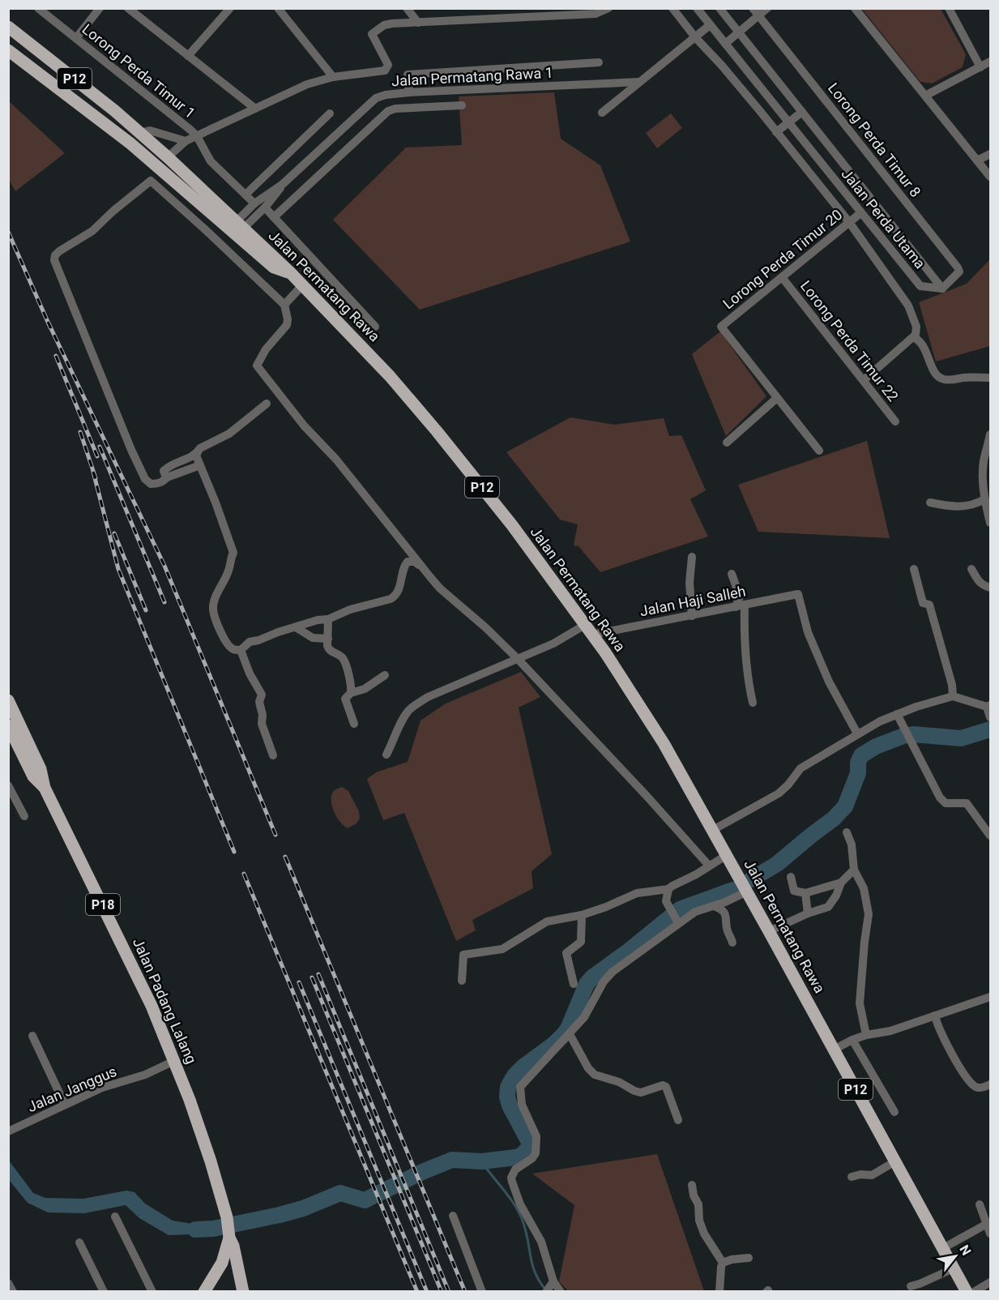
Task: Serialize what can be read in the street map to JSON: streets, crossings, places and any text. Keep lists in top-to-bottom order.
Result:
{
  "streets": {
    "main road": [
      "P12",
      "Jalan Permatang Rawa",
      "P18",
      "Jalan Padang Lalang"
    ],
    "street": [
      "Lorong Perda Timur 1",
      "Jalan Permatang Rawa 1",
      "Lorong Perda Timur 8",
      "Jalan Perda Utama",
      "Lorong Perda Timur 20",
      "Lorong Perda Timur 22",
      "Jalan Haji Salleh",
      "Jalan Janggus"
    ]
  },
  "crossings": [
    ["Lorong Perda Timur 1", "Jalan Permatang Rawa 1"],
    ["Jalan Permatang Rawa 1", "Jalan Permatang Rawa"],
    ["Lorong Perda Timur 8", "Jalan Perda Utama"],
    ["Jalan Perda Utama", "Lorong Perda Timur 20"],
    ["Lorong Perda Timur 20", "Lorong Perda Timur 22"],
    ["Jalan Permatang Rawa", "Jalan Haji Salleh"],
    ["P18", "Jalan Padang Lalang"],
    ["Jalan Padang Lalang", "Jalan Janggus"]
  ],
  "north": "top right"
}
